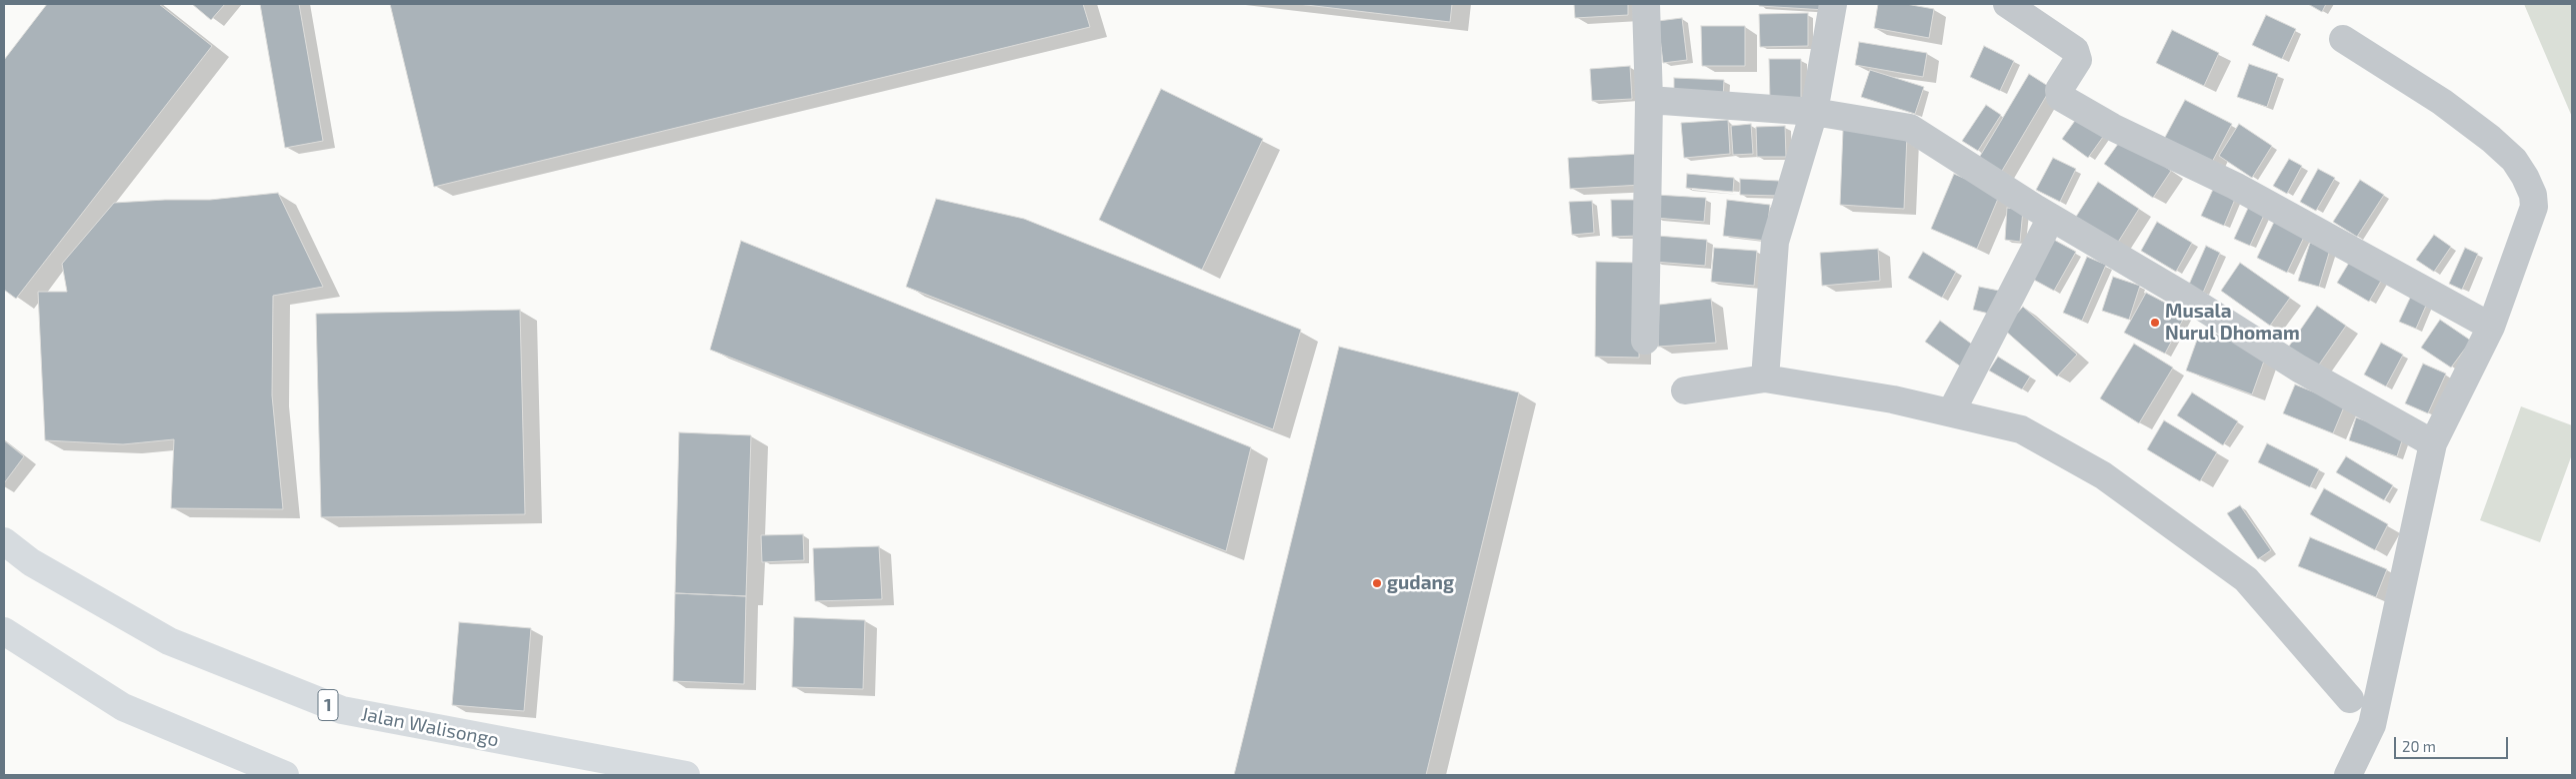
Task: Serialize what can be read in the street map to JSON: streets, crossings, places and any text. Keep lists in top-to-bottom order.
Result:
{
  "streets": {
    "highway": ["1", "Jalan Walisongo"]
  },
  "places": ["Musala Nurul Dhomam", "gudang"],
  "scale_bar": "20 m"
}
